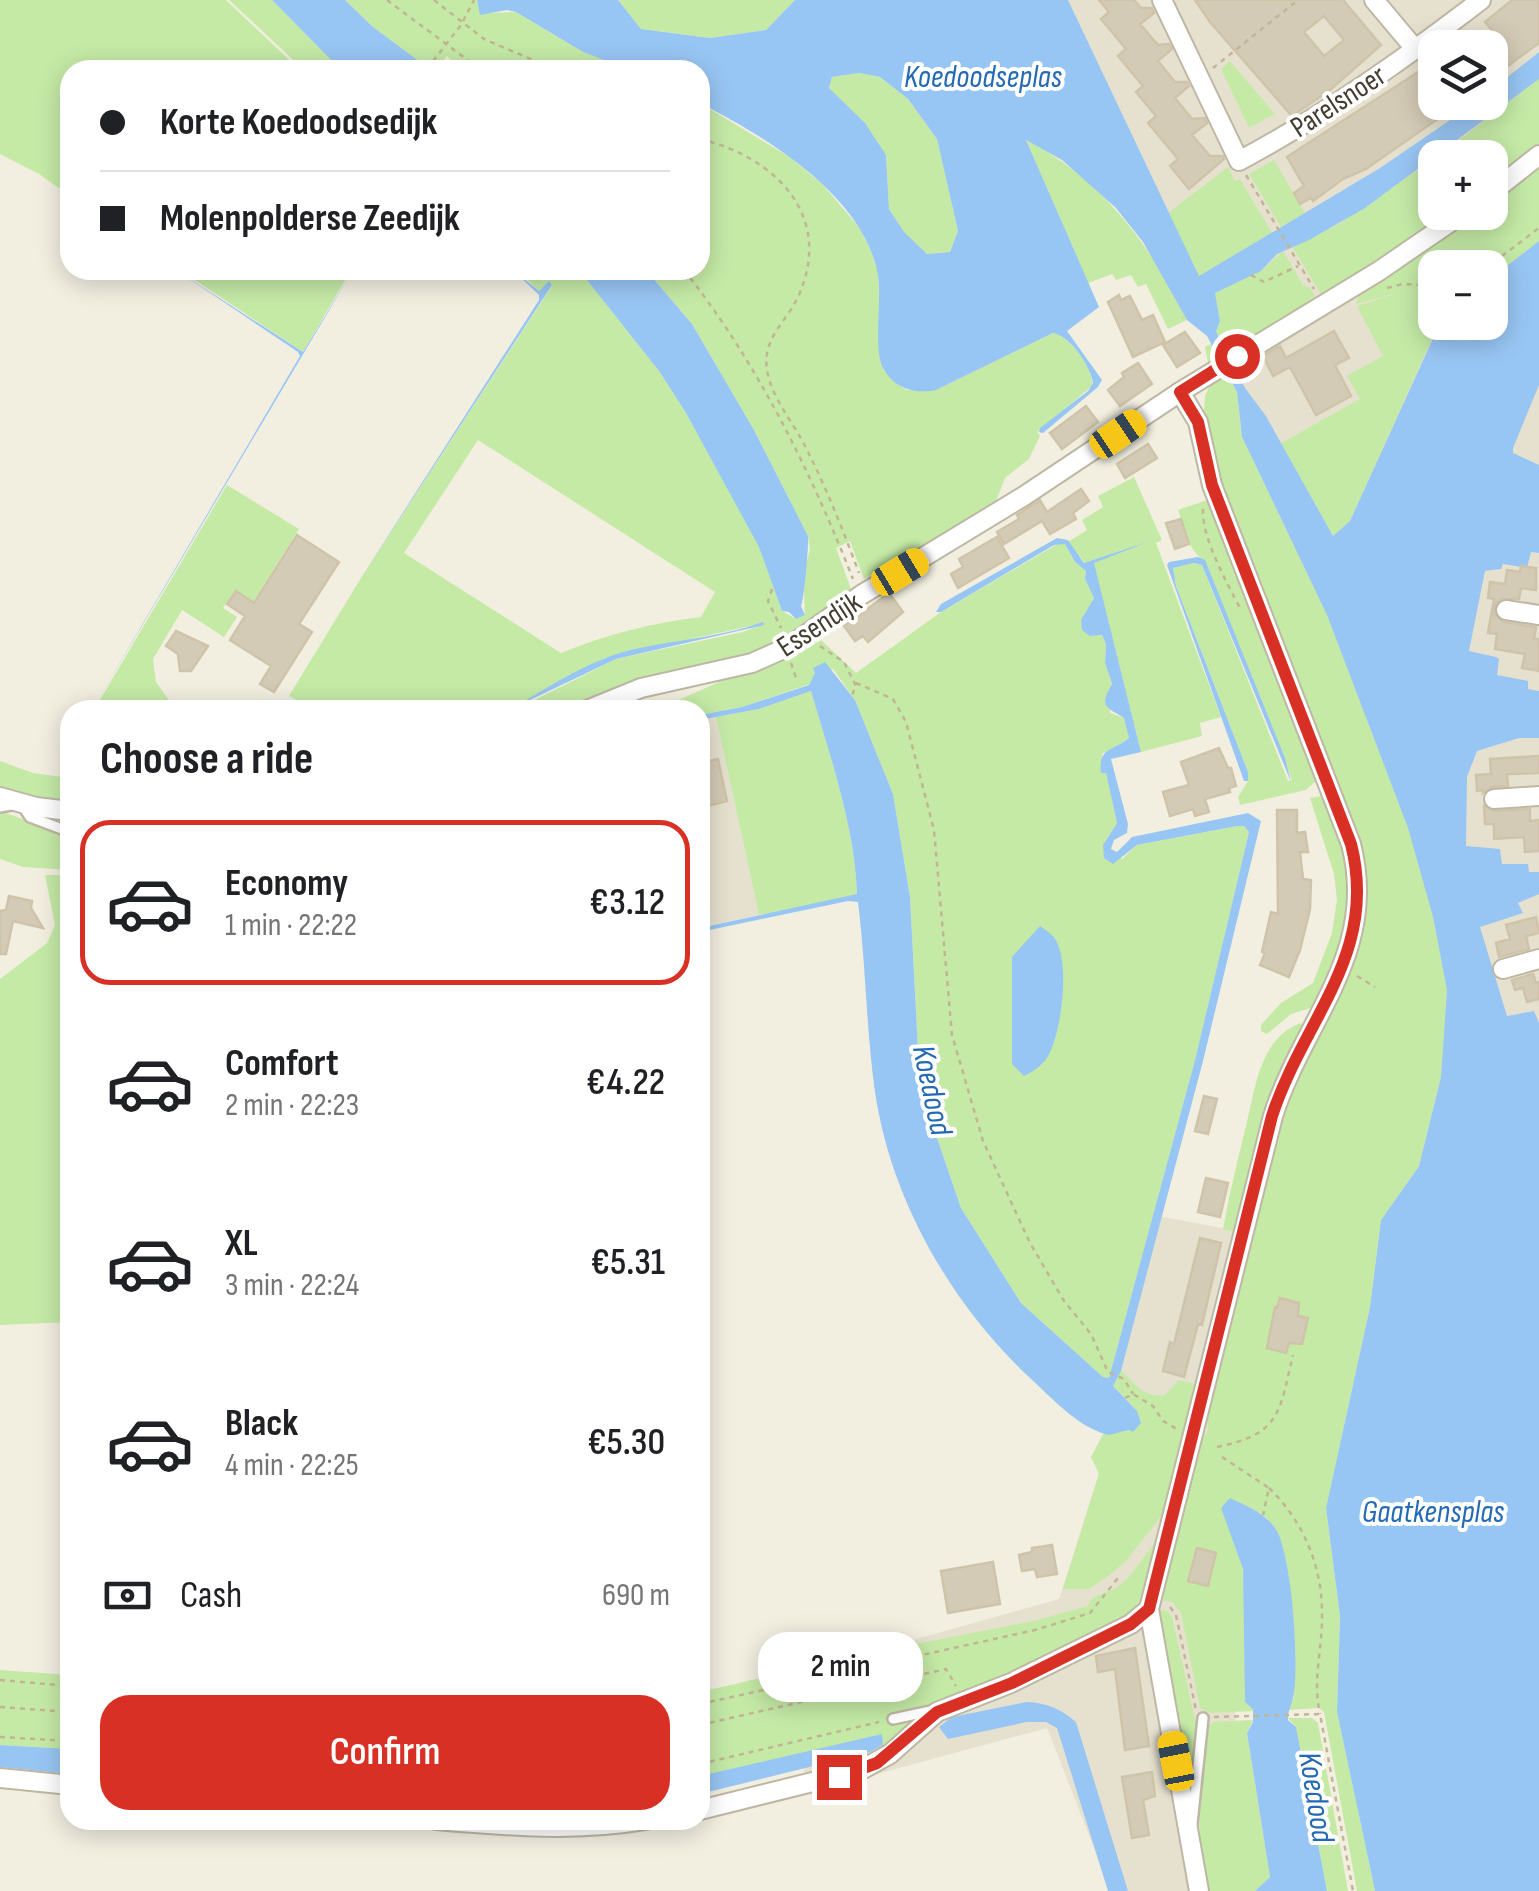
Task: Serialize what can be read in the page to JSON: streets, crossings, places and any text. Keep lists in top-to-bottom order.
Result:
{
  "streets": {
    "street": ["Parelsnoer", "Essendijk"]
  },
  "water": ["Koedoodseplas", "Koedood", "Gaatkensplas"],
  "page": {
    "map_buttons": ["+", "−"],
    "banner": ["Korte Koedoodsedijk", "Molenpolderse Zeedijk"],
    "heading": "Choose a ride",
    "list": [
      {
        "name": "Economy",
        "note": "1 min · 22:22",
        "value": "€3.12"
      },
      {
        "name": "Comfort",
        "note": "2 min · 22:23",
        "value": "€4.22"
      },
      {
        "name": "XL",
        "note": "3 min · 22:24",
        "value": "€5.31"
      },
      {
        "name": "Black",
        "note": "4 min · 22:25",
        "value": "€5.30"
      }
    ],
    "pay": ["Cash", "690 m"],
    "bubble": "2 min",
    "buttons": "Confirm"
  }
}
